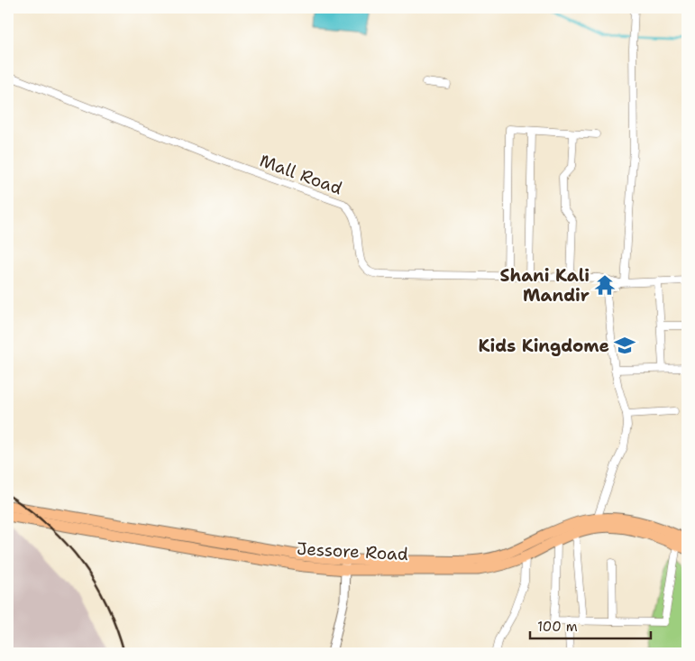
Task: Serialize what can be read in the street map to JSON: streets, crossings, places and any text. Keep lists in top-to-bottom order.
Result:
{
  "streets": {
    "main road": ["Jessore Road"],
    "street": ["Mall Road"]
  },
  "places": {
    "temple": ["Shani Kali Mandir"],
    "school or university": ["Kids Kingdome"]
  },
  "scale_bar": "100 m"
}
